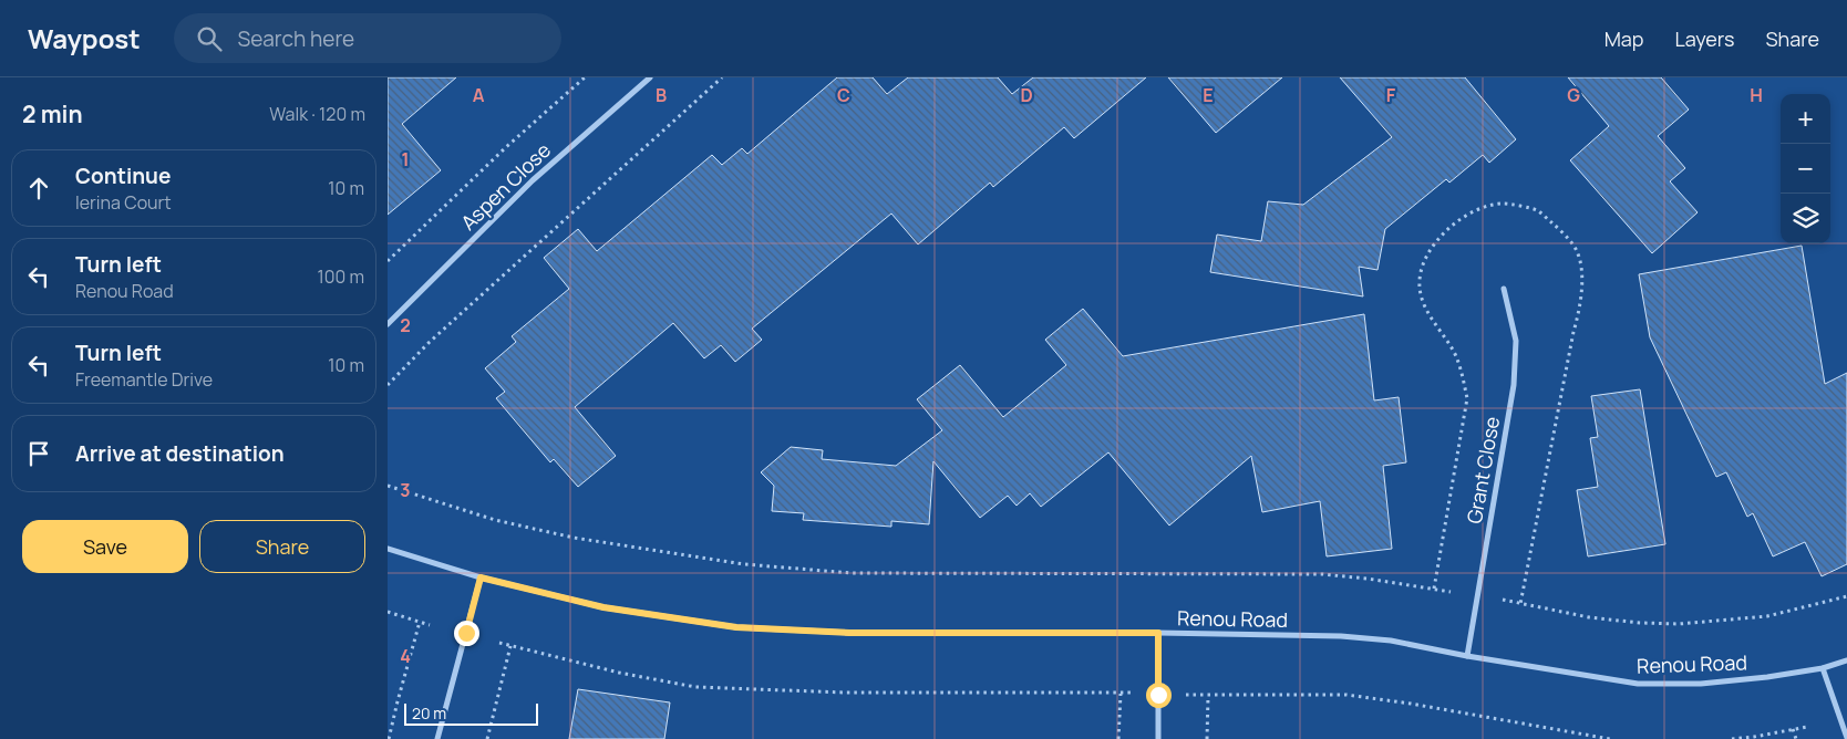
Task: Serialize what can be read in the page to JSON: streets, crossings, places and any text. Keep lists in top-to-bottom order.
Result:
{
  "streets": {
    "street": ["Aspen Close", "Grant Close", "Renou Road"]
  },
  "crossings": [
    ["Grant Close", "Renou Road"]
  ],
  "scale_bar": "20 m",
  "page": {
    "header": "Waypost",
    "search": "Search here",
    "nav": ["Map", "Layers", "Share"],
    "heading": ["2 min", "Walk · 120 m"],
    "map_buttons": ["+", "−"],
    "list": [
      ["Continue", "Ierina Court", "10 m"],
      ["Turn left", "Renou Road", "100 m"],
      ["Turn left", "Freemantle Drive", "10 m"],
      "Arrive at destination"
    ],
    "buttons": ["Save", "Share"],
    "scale": "20 m"
  },
  "grid": {
    "columns": [
      "A",
      "B",
      "C",
      "D",
      "E",
      "F",
      "G",
      "H"
    ],
    "rows": [
      "1",
      "2",
      "3",
      "4"
    ]
  }
}
